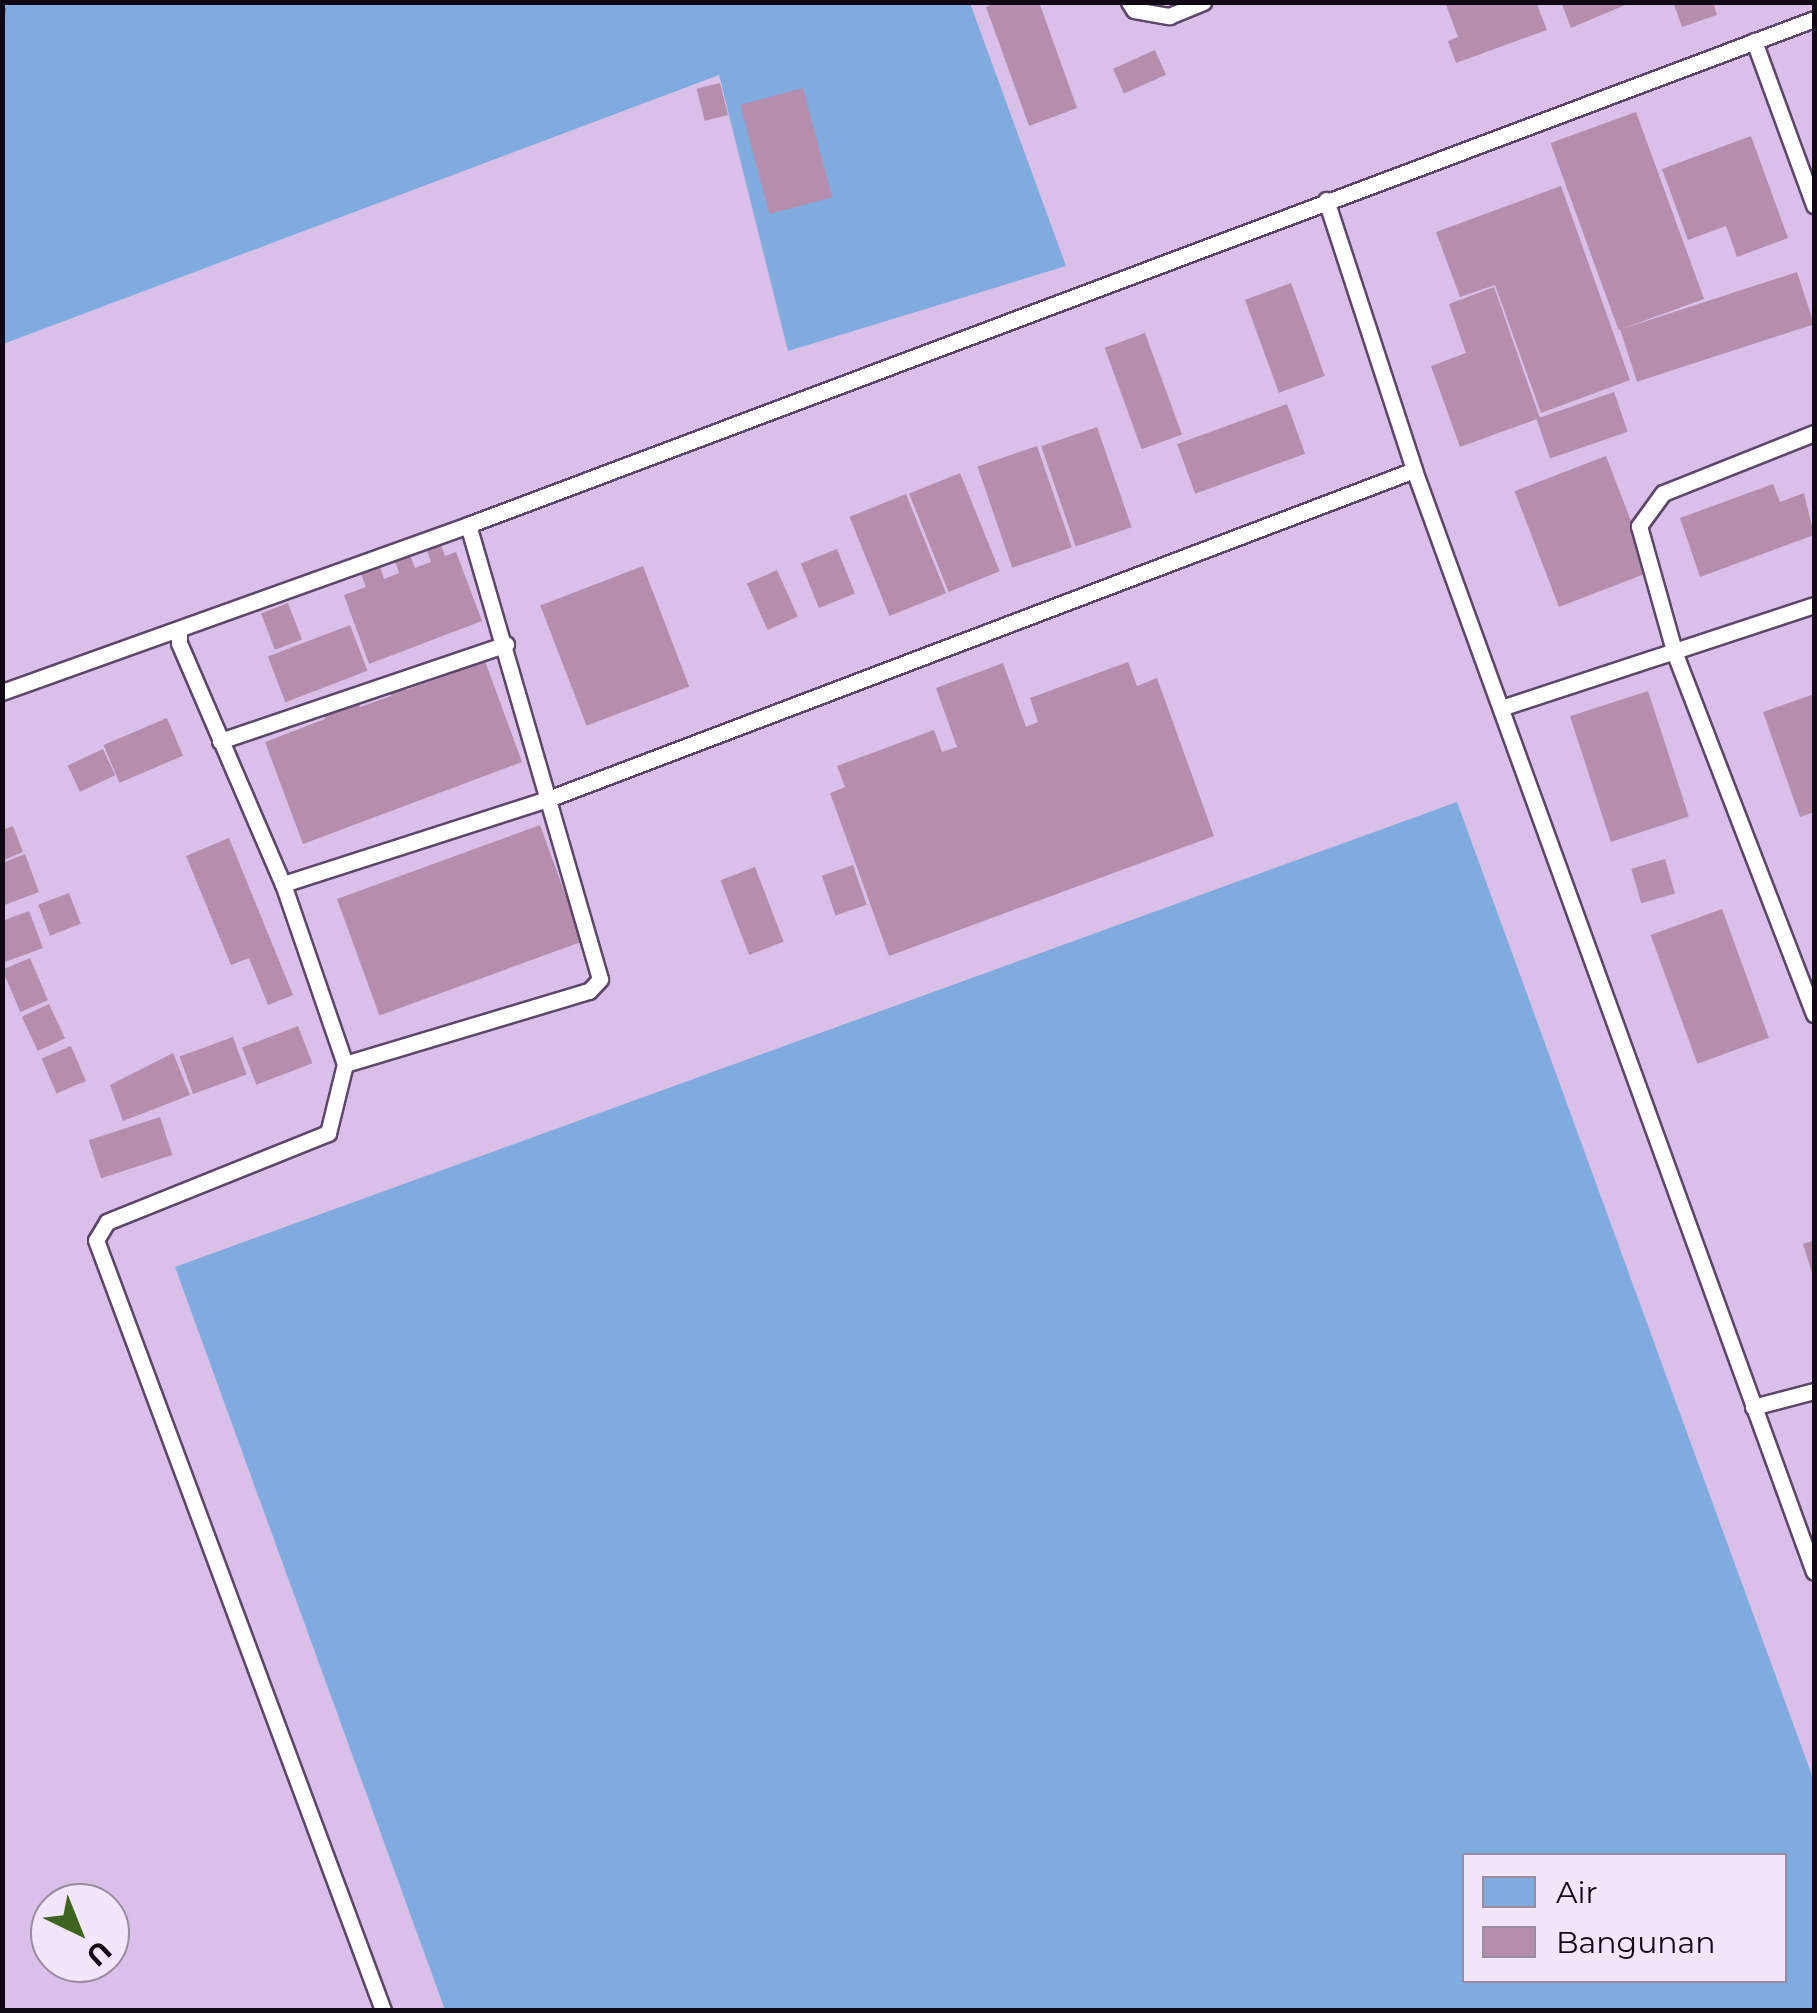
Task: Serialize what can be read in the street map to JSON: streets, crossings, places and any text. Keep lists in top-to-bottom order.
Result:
{
  "legend": ["Air", "Bangunan"],
  "north": "bottom right"
}
